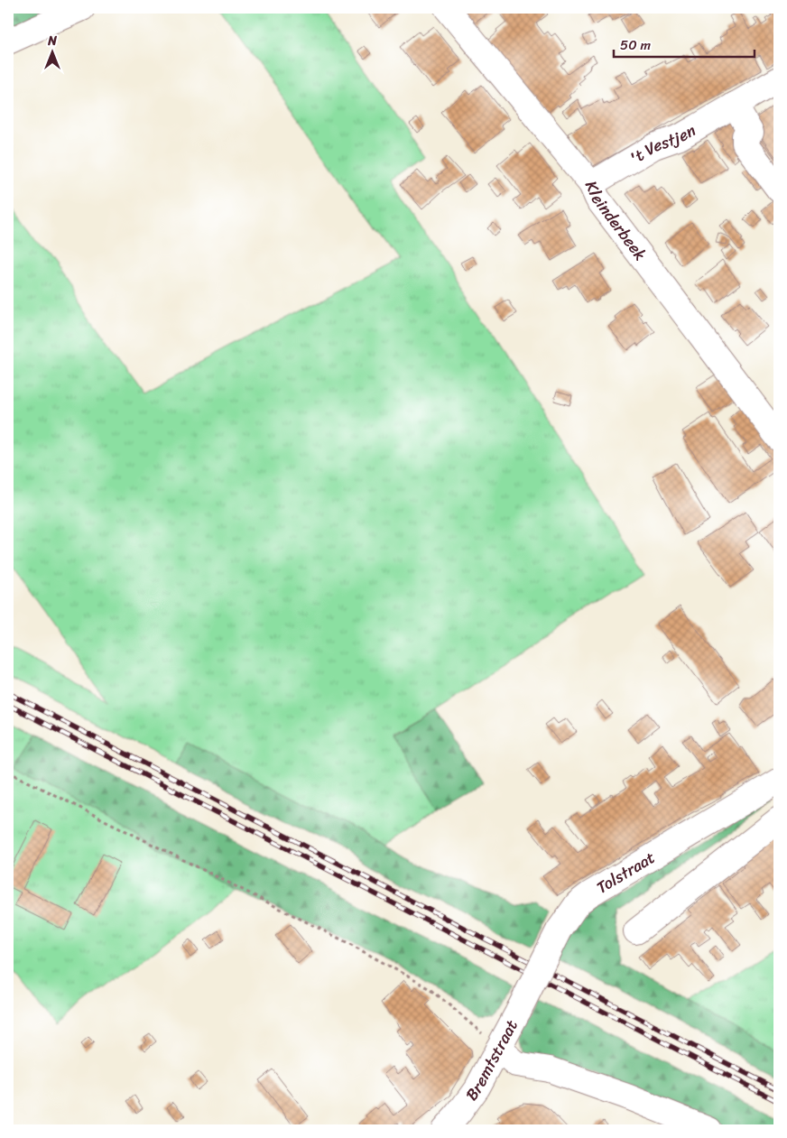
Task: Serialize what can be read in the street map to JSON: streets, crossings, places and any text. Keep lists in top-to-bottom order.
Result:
{
  "streets": {
    "street": [
      "'t Vestjen",
      "Kleinderbeek",
      "Tolstraat",
      "Bremtstraat"
    ]
  },
  "crossings": [
    ["'t Vestjen", "Kleinderbeek"],
    ["Tolstraat", "Bremtstraat"]
  ],
  "scale_bar": "50 m",
  "north": "top"
}
